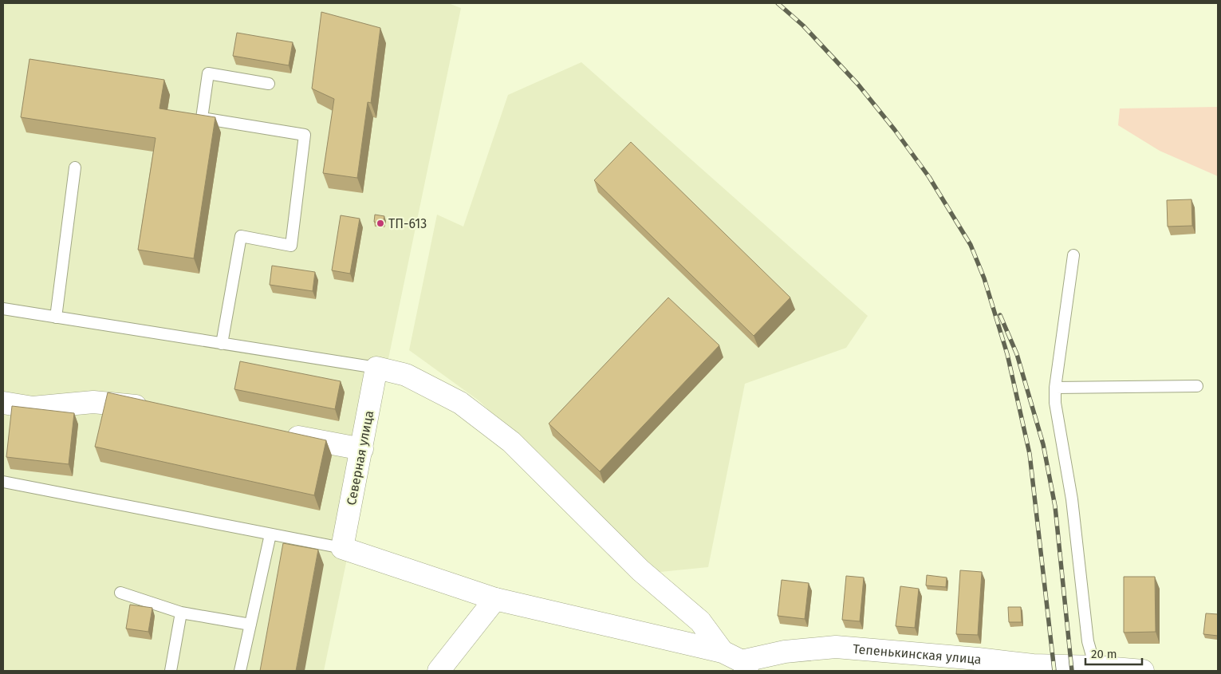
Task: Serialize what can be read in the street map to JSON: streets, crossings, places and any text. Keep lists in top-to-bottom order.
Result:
{
  "streets": {
    "street": ["Северная улица", "Тепенькинская улица"]
  },
  "places": ["ТП-613"],
  "scale_bar": "20 m"
}
